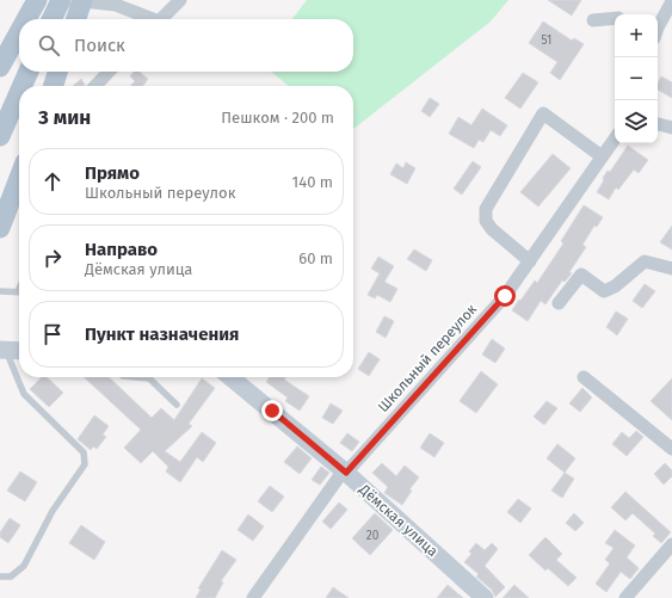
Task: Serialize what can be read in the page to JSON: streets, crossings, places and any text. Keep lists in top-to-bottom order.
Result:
{
  "streets": {
    "street": ["Школьный переулок", "Дёмская улица"]
  },
  "crossings": [
    ["Школьный переулок", "Дёмская улица"]
  ],
  "house_numbers": ["51", "20"],
  "page": {
    "map_buttons": ["+", "−"],
    "search": "Поиск",
    "heading": ["3 мин", "Пешком · 200 m"],
    "list": [
      ["Прямо", "Школьный переулок", "140 m"],
      ["Направо", "Дёмская улица", "60 m"],
      "Пункт назначения"
    ]
  }
}
